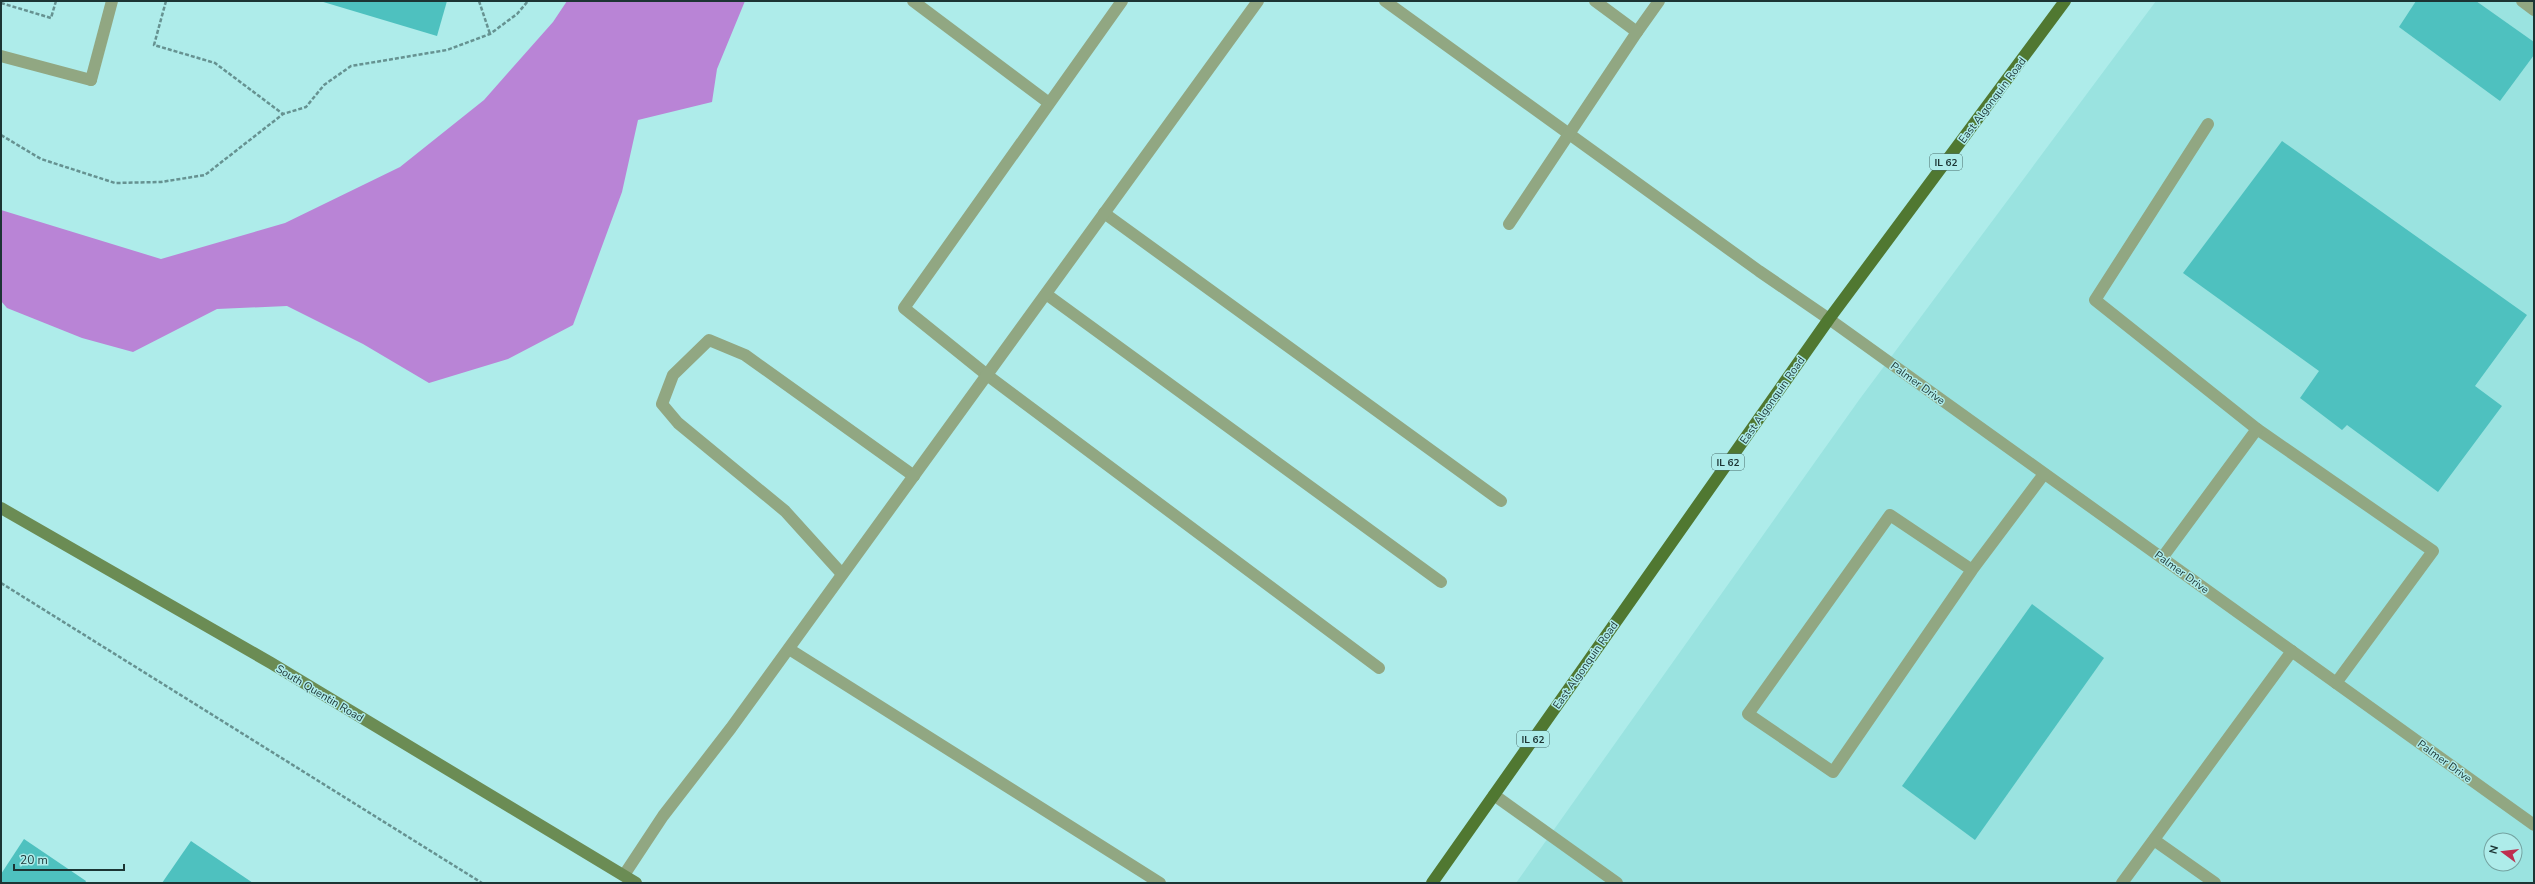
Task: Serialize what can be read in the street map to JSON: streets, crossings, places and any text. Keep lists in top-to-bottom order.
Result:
{
  "streets": {
    "main road": ["East Algonquin Road", "IL 62", "South Quentin Road"],
    "street": ["Palmer Drive"]
  },
  "crossings": [
    ["East Algonquin Road", "Palmer Drive"]
  ],
  "scale_bar": "20 m",
  "north": "left"
}
